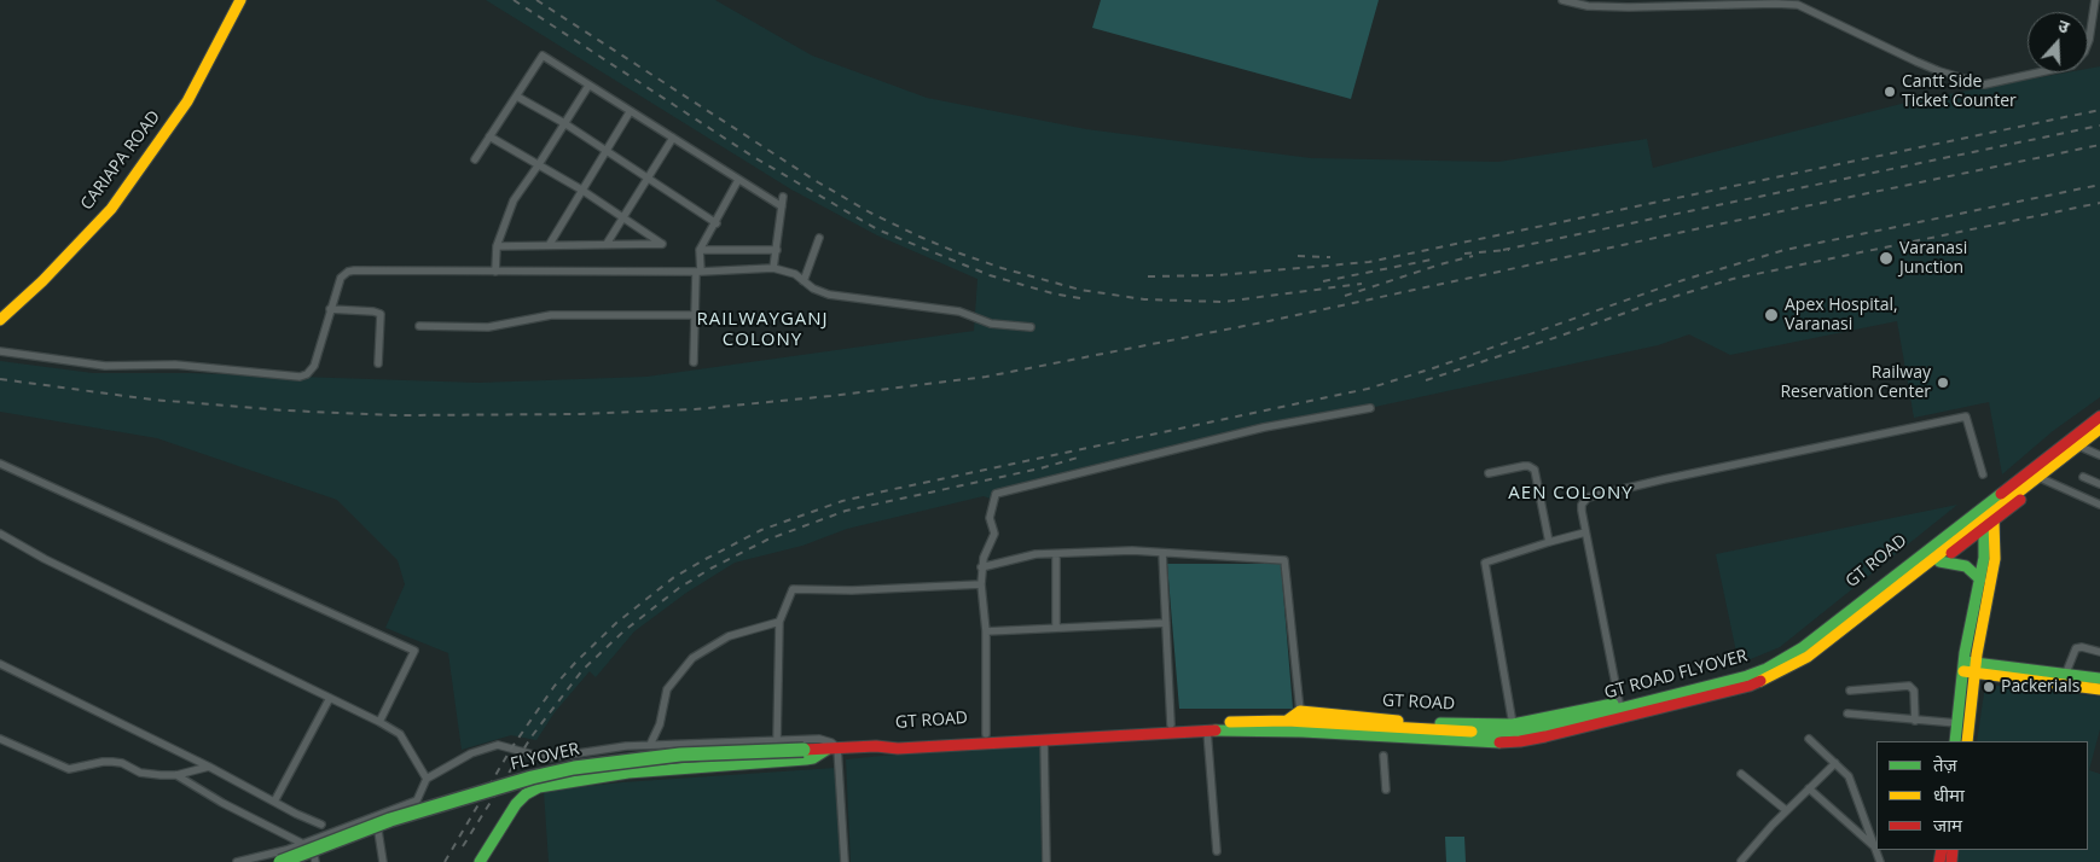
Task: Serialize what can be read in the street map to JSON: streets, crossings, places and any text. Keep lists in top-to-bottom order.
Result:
{
  "streets": {
    "main road": [
      "CARIAPA ROAD",
      "GT ROAD",
      "GT ROAD FLYOVER",
      "FLYOVER"
    ]
  },
  "crossings": [
    ["GT ROAD", "GT ROAD FLYOVER"],
    ["GT ROAD", "FLYOVER"]
  ],
  "districts": ["RAILWAYGANJ COLONY", "AEN COLONY"],
  "places": [
    "Cantt Side Ticket Counter",
    "Varanasi Junction",
    "Apex Hospital, Varanasi",
    "Railway Reservation Center",
    "Packerials"
  ],
  "legend": ["तेज़", "धीमा", "जाम"],
  "north": "top"
}
